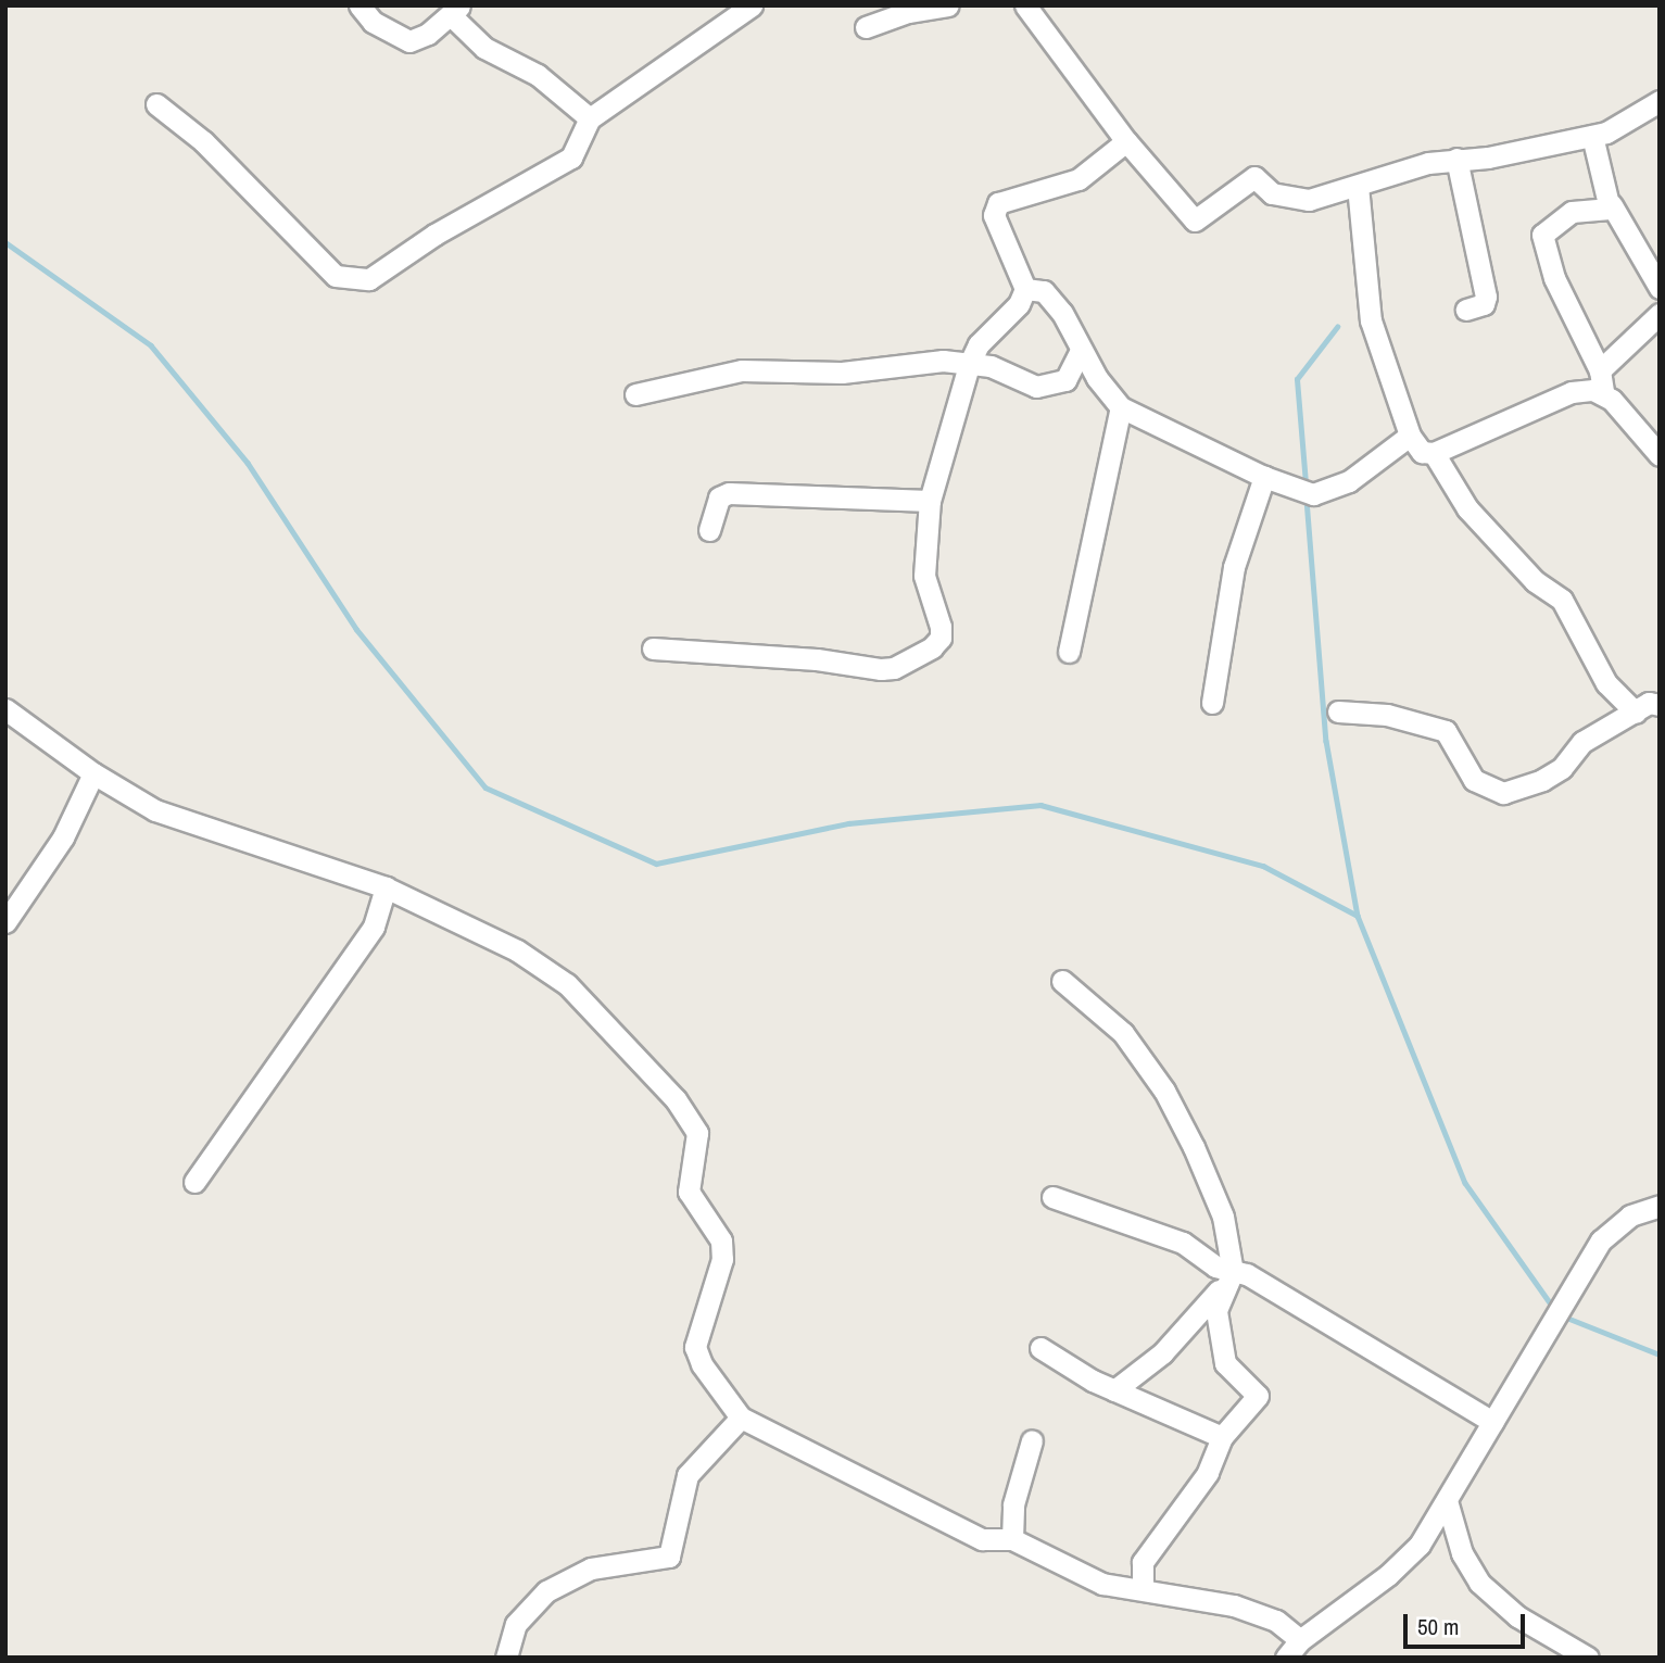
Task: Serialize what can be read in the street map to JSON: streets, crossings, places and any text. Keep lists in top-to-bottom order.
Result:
{
  "scale_bar": "50 m"
}
